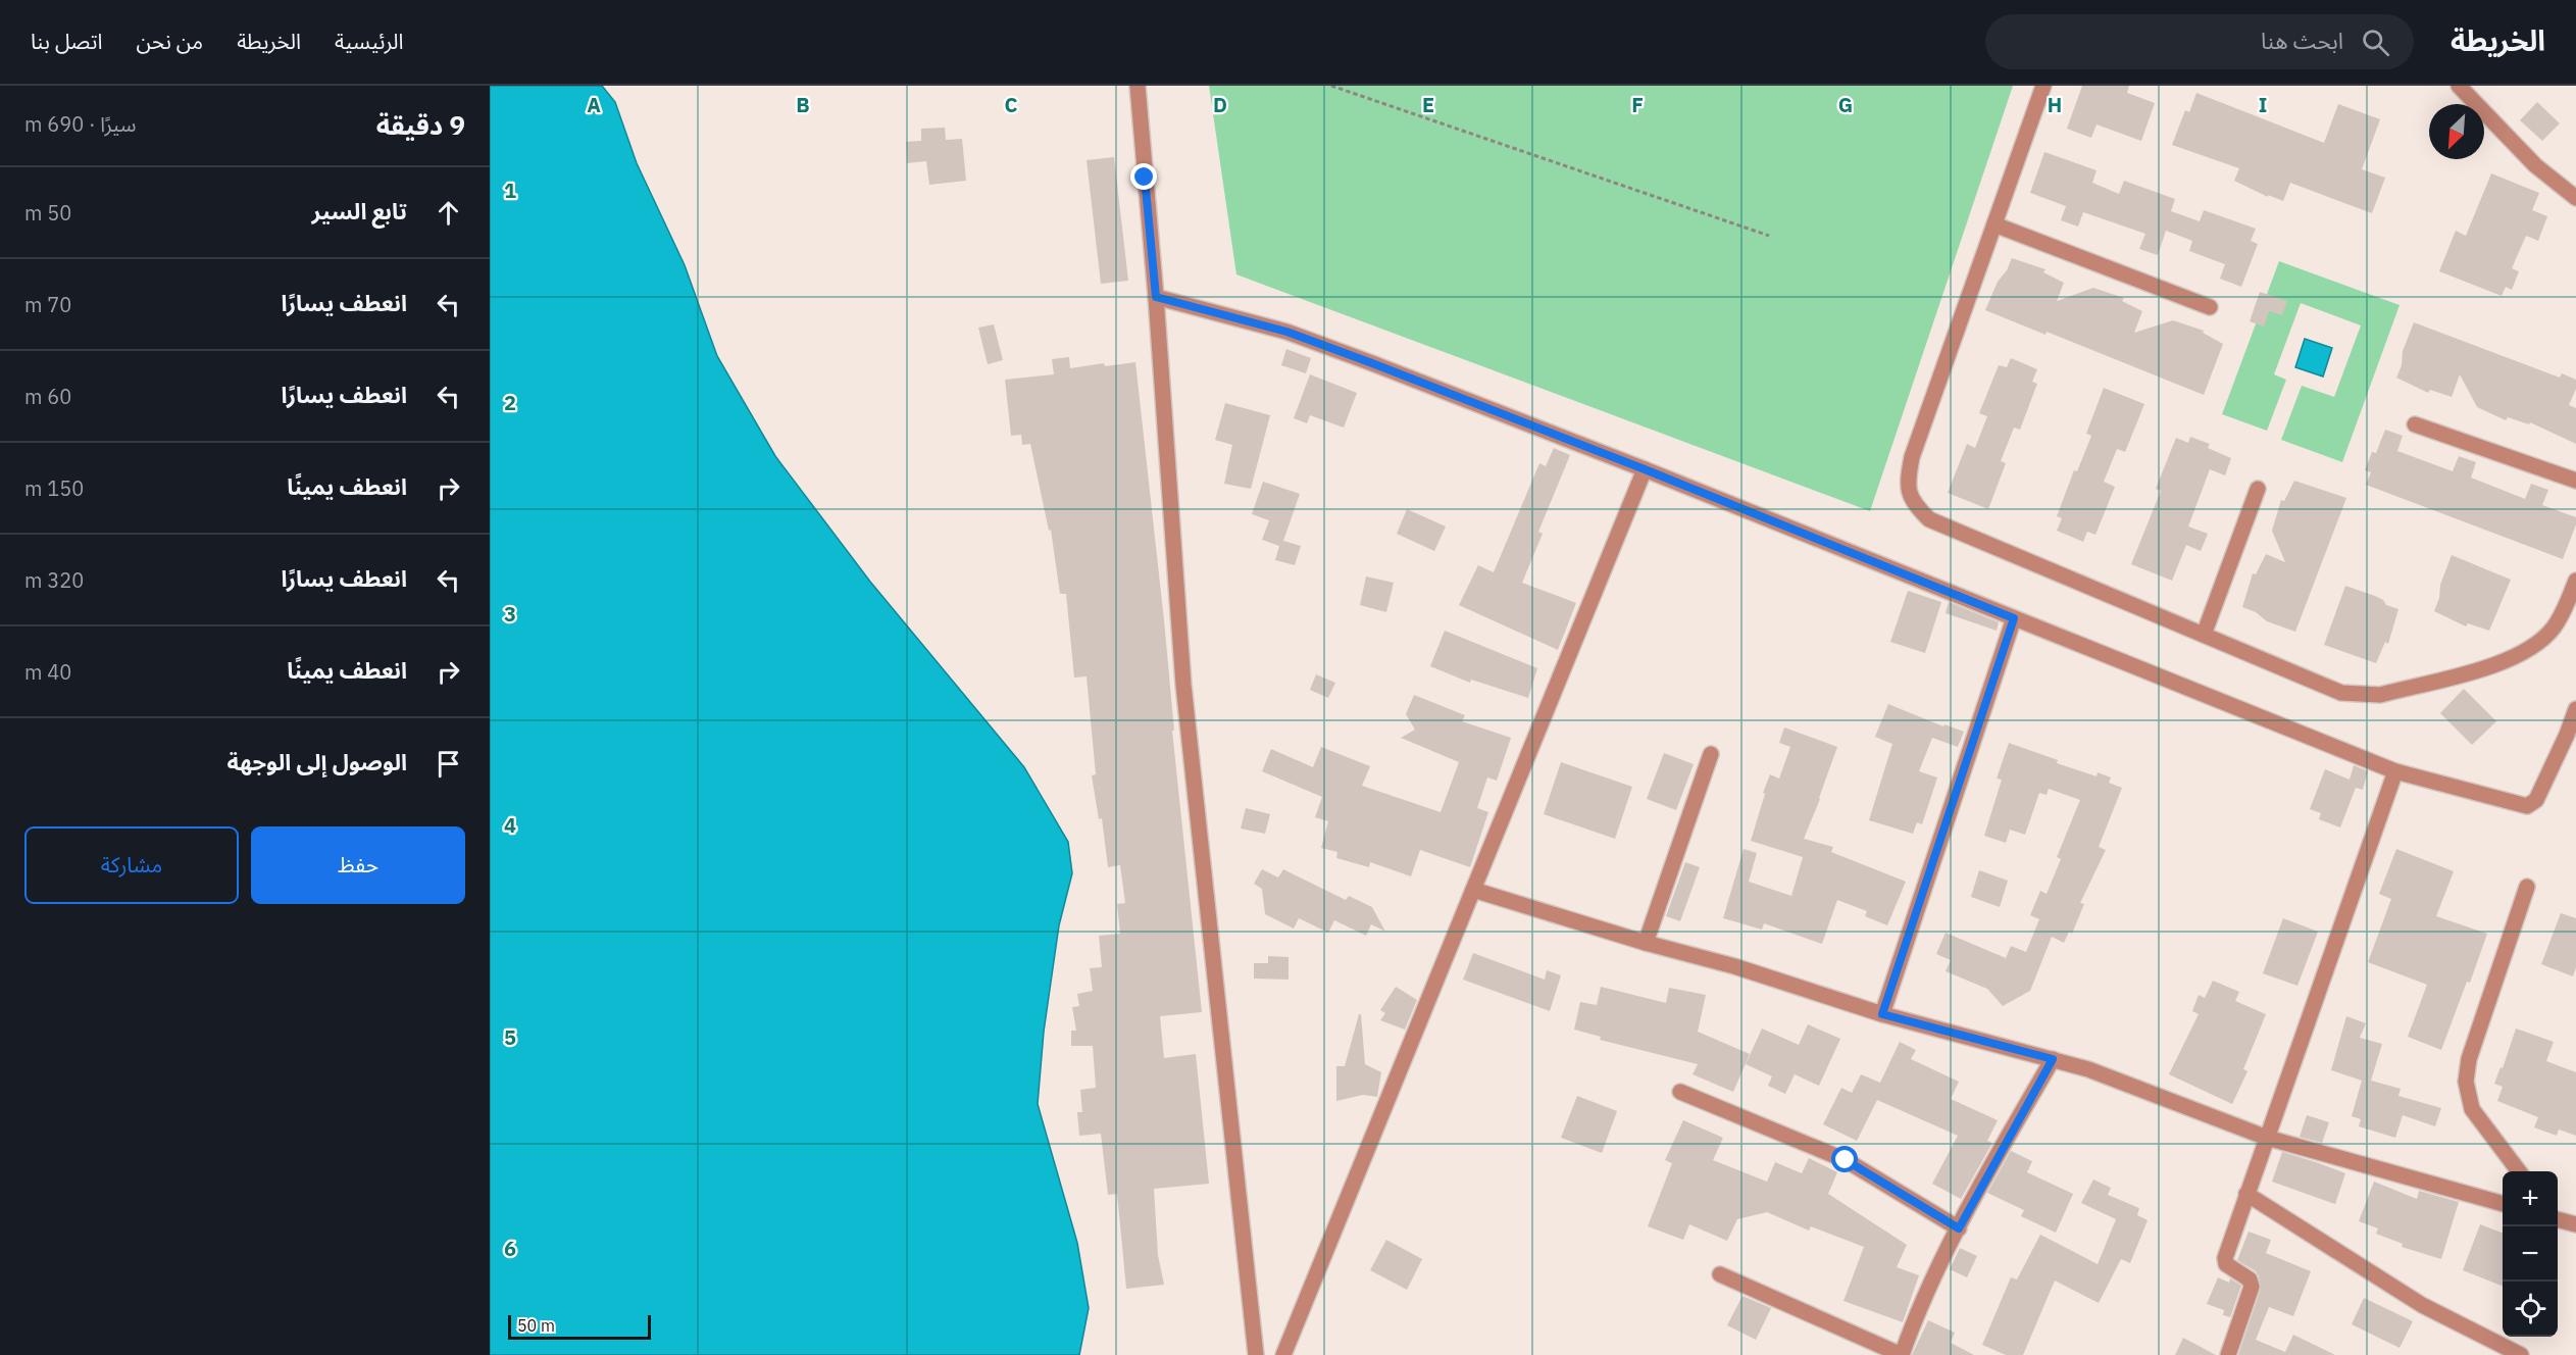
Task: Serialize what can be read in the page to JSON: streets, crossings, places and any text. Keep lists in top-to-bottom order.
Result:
{
  "scale_bar": "50 m",
  "north": "bottom left",
  "page": {
    "header": "الخريطة",
    "search": "ابحث هنا",
    "nav": [
      "الرئيسية",
      "الخريطة",
      "من نحن",
      "اتصل بنا"
    ],
    "heading": ["9 دقيقة", "سيرًا · 690 m"],
    "list": [
      ["تابع السير", "50 m"],
      ["انعطف يسارًا", "70 m"],
      ["انعطف يسارًا", "60 m"],
      ["انعطف يمينًا", "150 m"],
      ["انعطف يسارًا", "320 m"],
      ["انعطف يمينًا", "40 m"],
      "الوصول إلى الوجهة"
    ],
    "buttons": ["حفظ", "مشاركة"],
    "map_buttons": ["+", "−"],
    "scale": "50 m"
  },
  "grid": {
    "columns": [
      "A",
      "B",
      "C",
      "D",
      "E",
      "F",
      "G",
      "H",
      "I"
    ],
    "rows": [
      "1",
      "2",
      "3",
      "4",
      "5",
      "6"
    ]
  }
}
